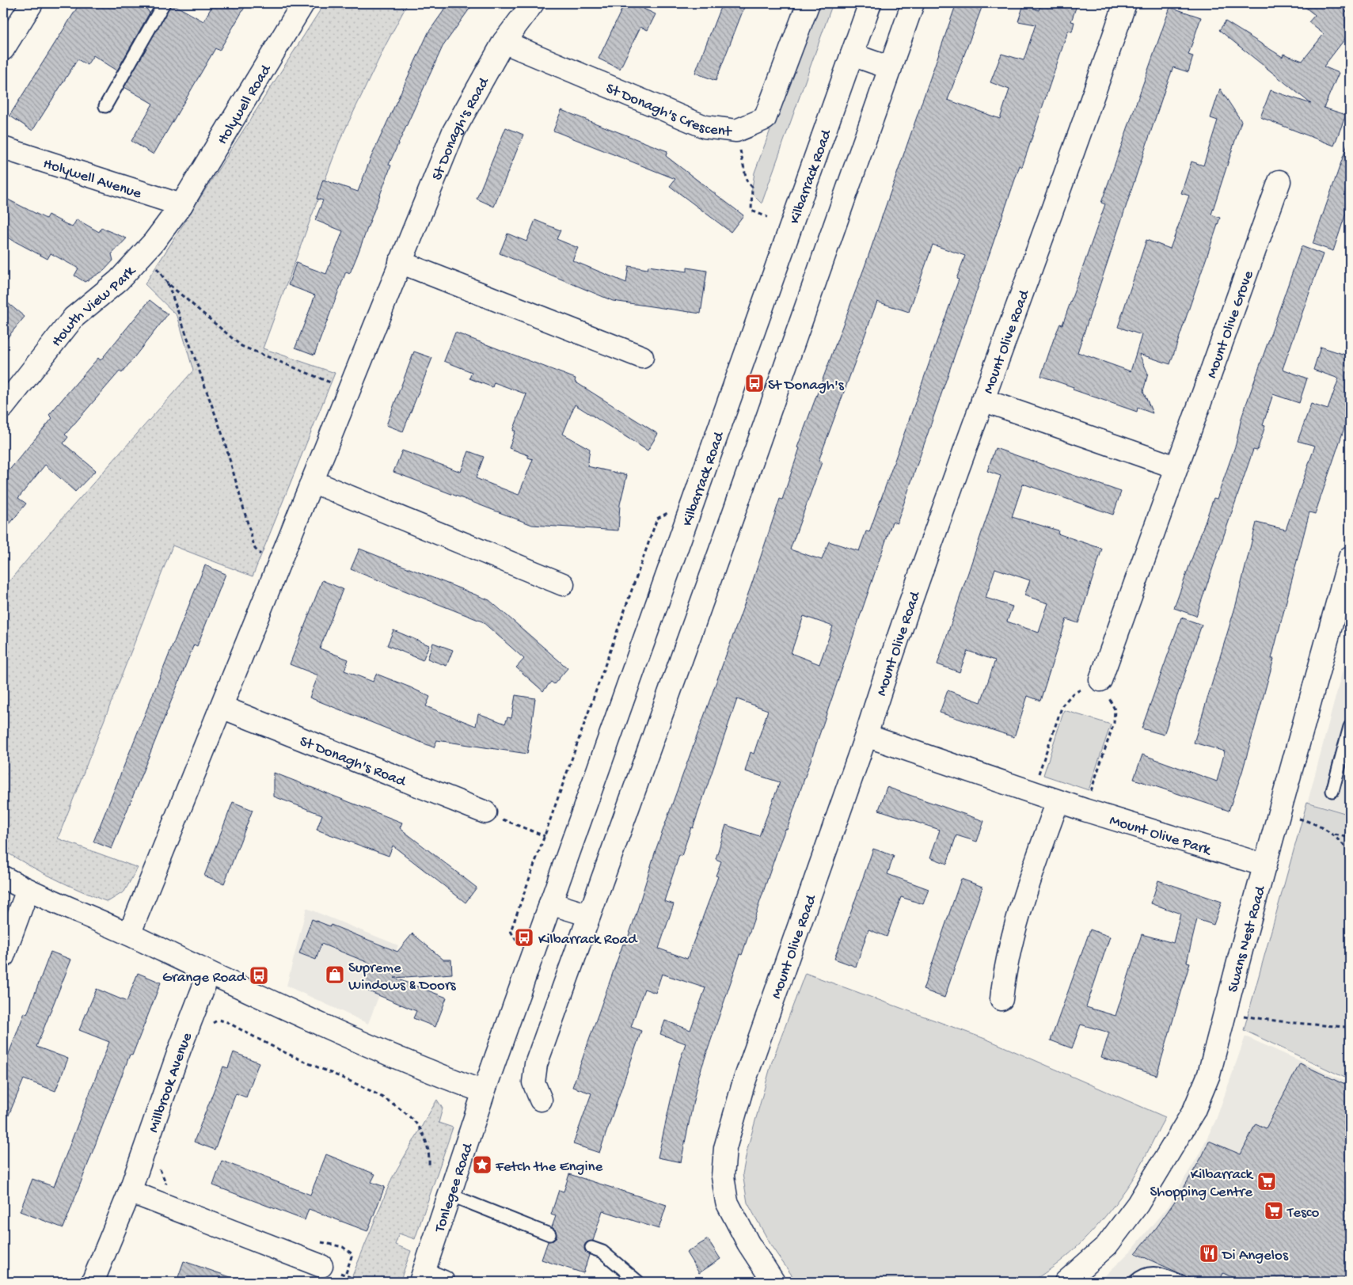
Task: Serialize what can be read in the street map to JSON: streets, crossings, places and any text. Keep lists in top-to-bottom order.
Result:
{
  "streets": {
    "street": [
      "Holywell Road",
      "St Donagh's Crescent",
      "St Donagh's Road",
      "Holywell Avenue",
      "Kilbarrack Road",
      "Howth View Park",
      "Mount Olive Grove",
      "Mount Olive Road",
      "Mount Olive Park",
      "Swans Nest Road",
      "Millbrook Avenue",
      "Tonlegee Road"
    ]
  },
  "crossings": [
    ["Holywell Road", "Holywell Avenue"],
    ["Holywell Road", "Howth View Park"],
    ["St Donagh's Crescent", "St Donagh's Road"],
    ["Holywell Avenue", "Howth View Park"],
    ["Kilbarrack Road", "Tonlegee Road"],
    ["Mount Olive Road", "Mount Olive Park"],
    ["Mount Olive Park", "Swans Nest Road"]
  ],
  "places": {
    "bus stop": ["St Donagh's", "Kilbarrack Road", "Grange Road"],
    "shop": ["Supreme Windows & Doors"],
    "place": ["Fetch the Engine"],
    "supermarket": ["Kilbarrack Shopping Centre", "Tesco"],
    "restaurant": ["Di Angelos"]
  }
}
